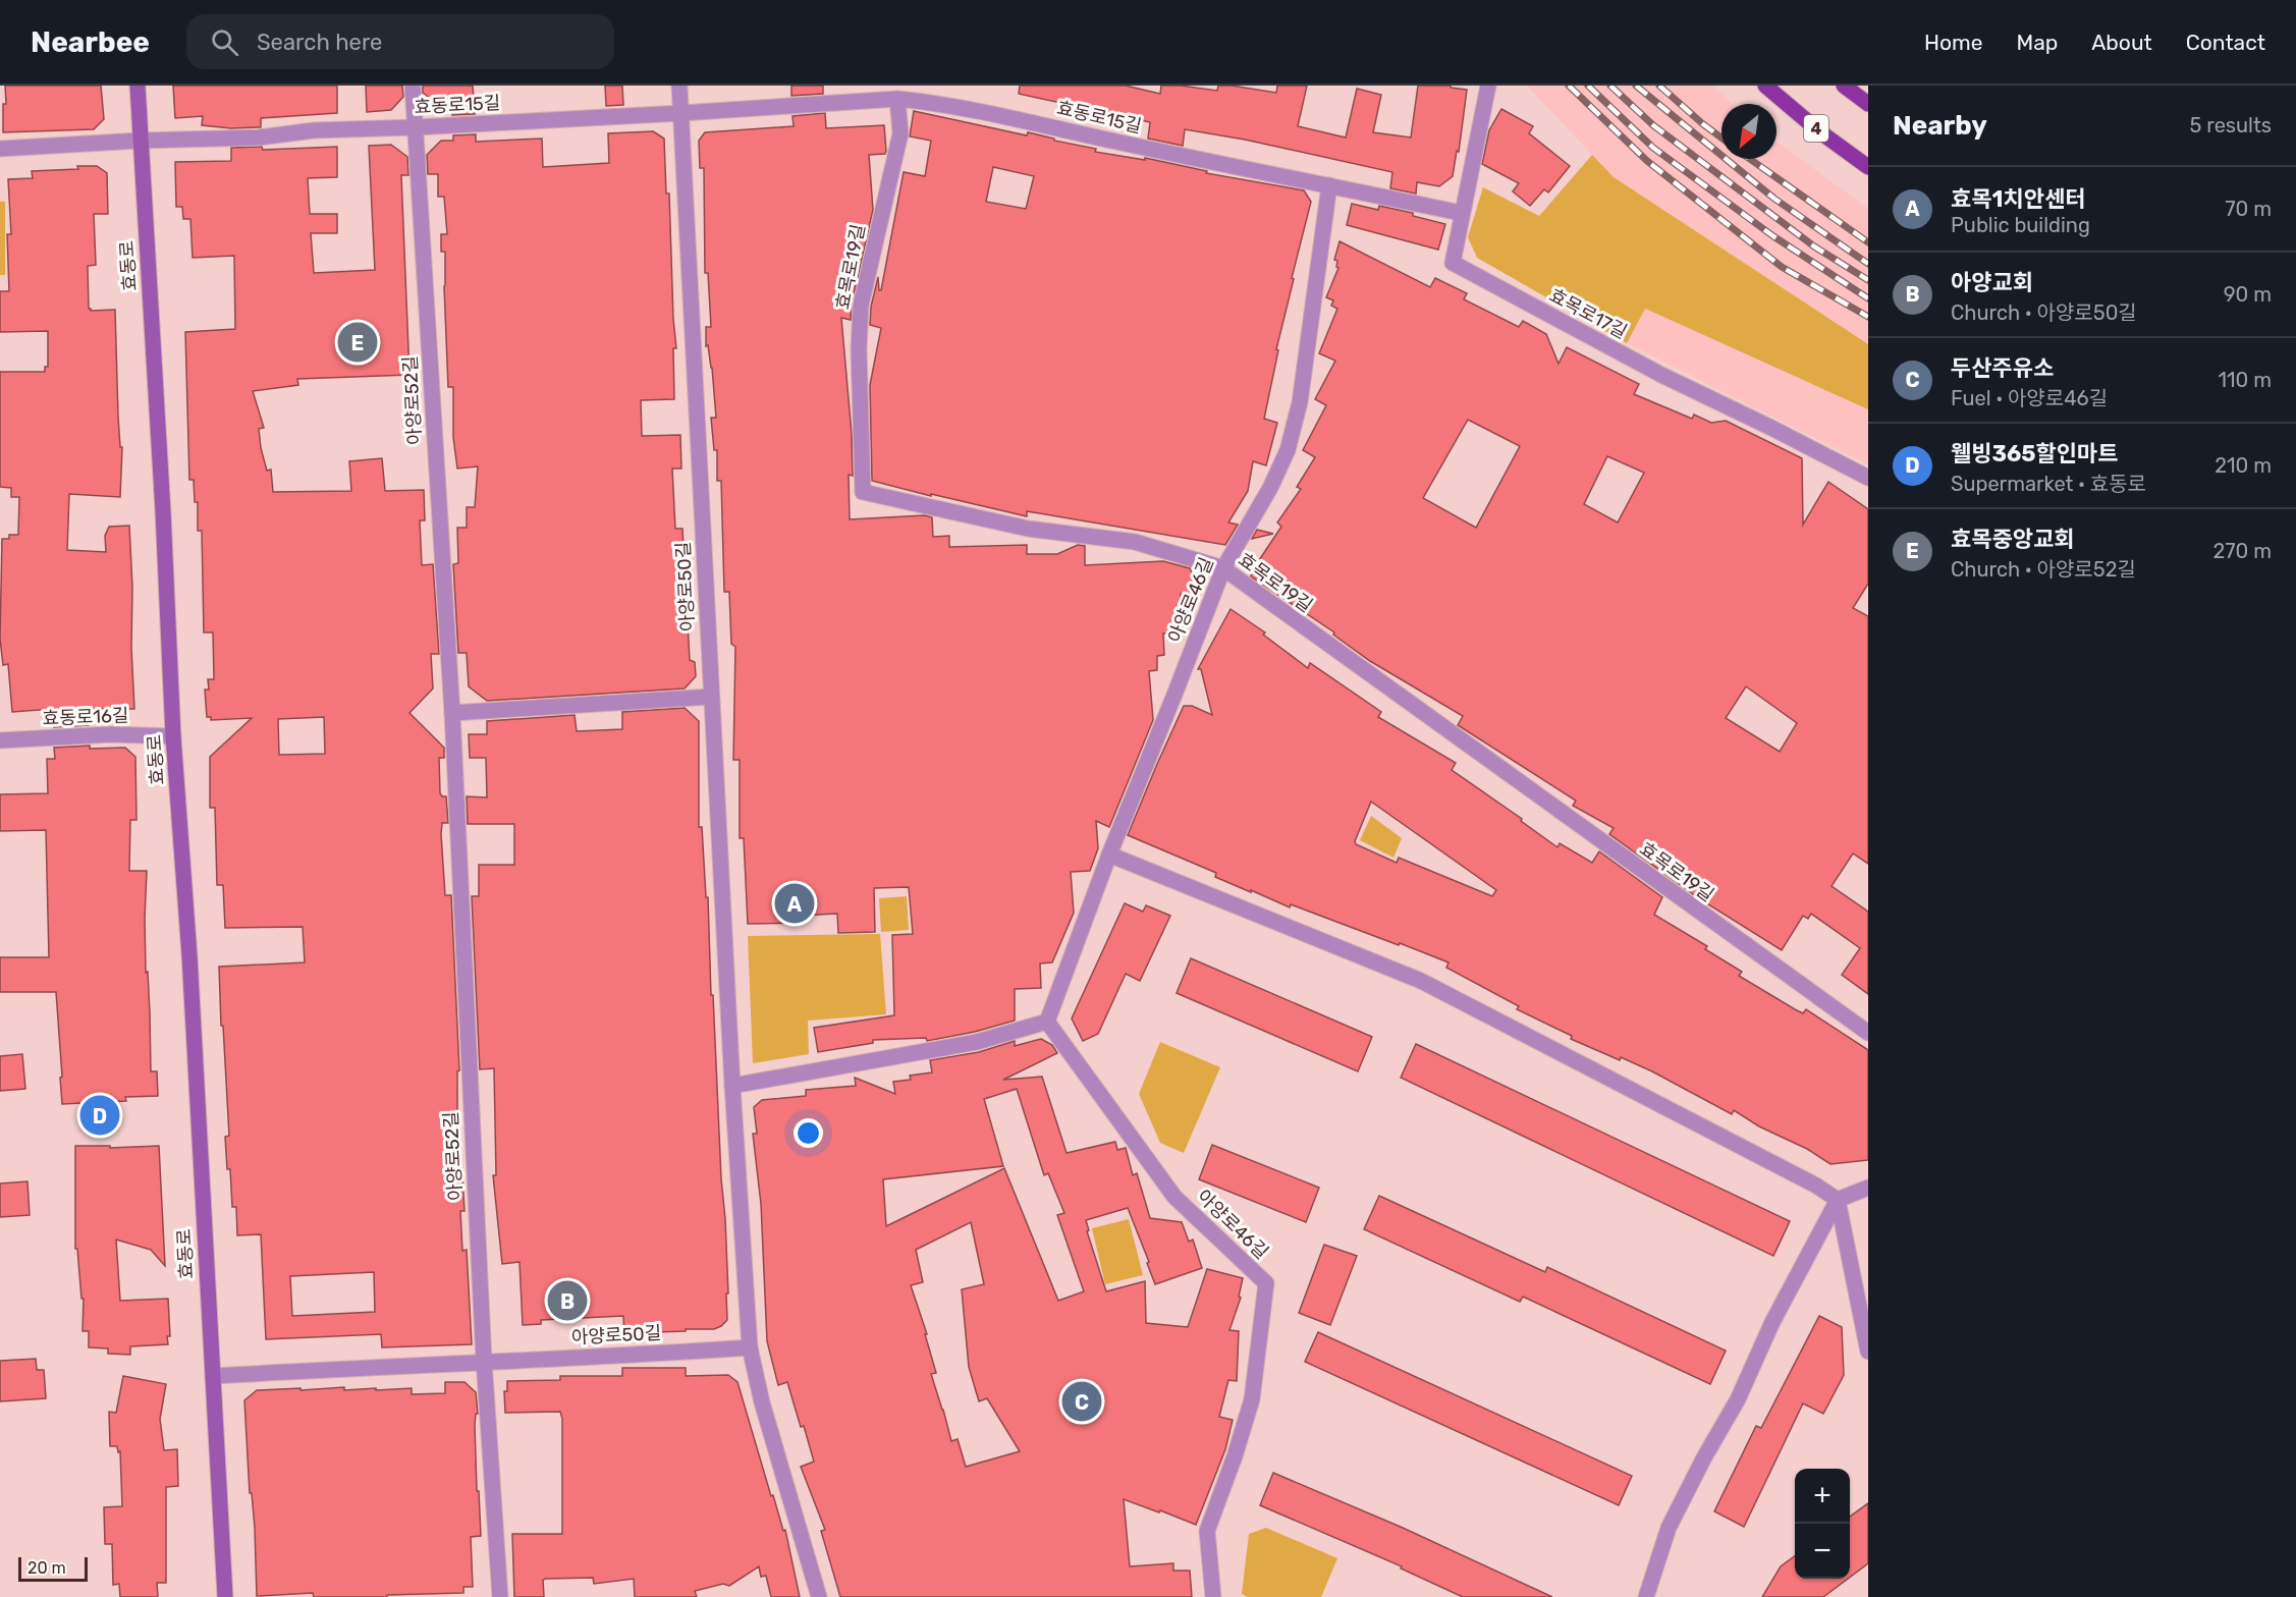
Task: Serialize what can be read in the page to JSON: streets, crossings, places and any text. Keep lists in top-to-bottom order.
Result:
{
  "streets": {
    "main road": ["4", "효동로"],
    "street": [
      "효동로15길",
      "효목로19길",
      "효목로17길",
      "아양로52길",
      "아양로50길",
      "아양로46길",
      "효동로16길"
    ]
  },
  "crossings": [
    ["효동로15길", "효동로"],
    ["효동로15길", "효목로19길"],
    ["효동로15길", "효목로17길"],
    ["효동로15길", "아양로52길"],
    ["효동로15길", "아양로50길"],
    ["효동로15길", "아양로46길"],
    ["효동로", "효동로16길"],
    ["효목로19길", "아양로46길"],
    ["아양로52길", "아양로50길"]
  ],
  "scale_bar": "20 m",
  "north": "bottom left",
  "page": {
    "header": "Nearbee",
    "search": "Search here",
    "nav": [
      "Home",
      "Map",
      "About",
      "Contact"
    ],
    "heading": ["Nearby", "5 results"],
    "list": [
      {
        "mark": "A",
        "name": "효목1치안센터",
        "note": "Public building",
        "value": "70 m"
      },
      {
        "mark": "B",
        "name": "아양교회",
        "note": "Church · 아양로50길",
        "value": "90 m"
      },
      {
        "mark": "C",
        "name": "두산주유소",
        "note": "Fuel · 아양로46길",
        "value": "110 m"
      },
      {
        "mark": "D",
        "name": "웰빙365할인마트",
        "note": "Supermarket · 효동로",
        "value": "210 m"
      },
      {
        "mark": "E",
        "name": "효목중앙교회",
        "note": "Church · 아양로52길",
        "value": "270 m"
      }
    ],
    "pins": [
      "E",
      "A",
      "D",
      "B",
      "C"
    ],
    "map_buttons": ["+", "−"],
    "scale": "20 m"
  }
}
